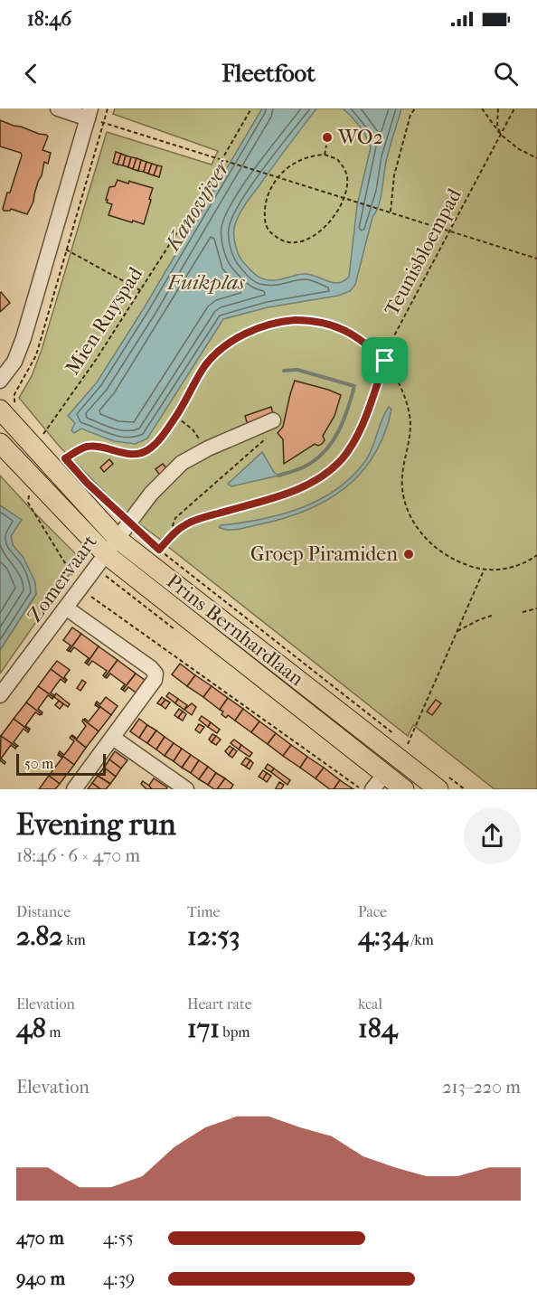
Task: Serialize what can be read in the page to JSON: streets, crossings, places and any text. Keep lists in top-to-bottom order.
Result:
{
  "streets": {
    "main road": ["Prins Bernhardlaan"],
    "street": ["Zomervaart"],
    "path": ["Teunisbloempad", "Mien Ruyspad"]
  },
  "crossings": [
    ["Teunisbloempad", "Prins Bernhardlaan"],
    ["Zomervaart", "Prins Bernhardlaan"]
  ],
  "water": ["Kanovijver", "Fuikplas"],
  "places": ["WO2", "Groep Piramiden"],
  "scale_bar": "50 m",
  "page": {
    "status": "18:46",
    "header": "Fleetfoot",
    "scale": "50 m",
    "heading": ["Evening run", "18:46 · 6 × 470 m"],
    "stats": [
      ["Distance", "2.82 km"],
      ["Time", "12:53"],
      ["Pace", "4:34 /km"],
      ["Elevation", "48 m"],
      ["Heart rate", "171 bpm"],
      ["kcal", "184"]
    ],
    "chart": ["Elevation", "213–220 m"],
    "list": [
      {
        "name": "470 m",
        "note": "4:55"
      },
      {
        "name": "940 m",
        "note": "4:39"
      }
    ]
  }
}
